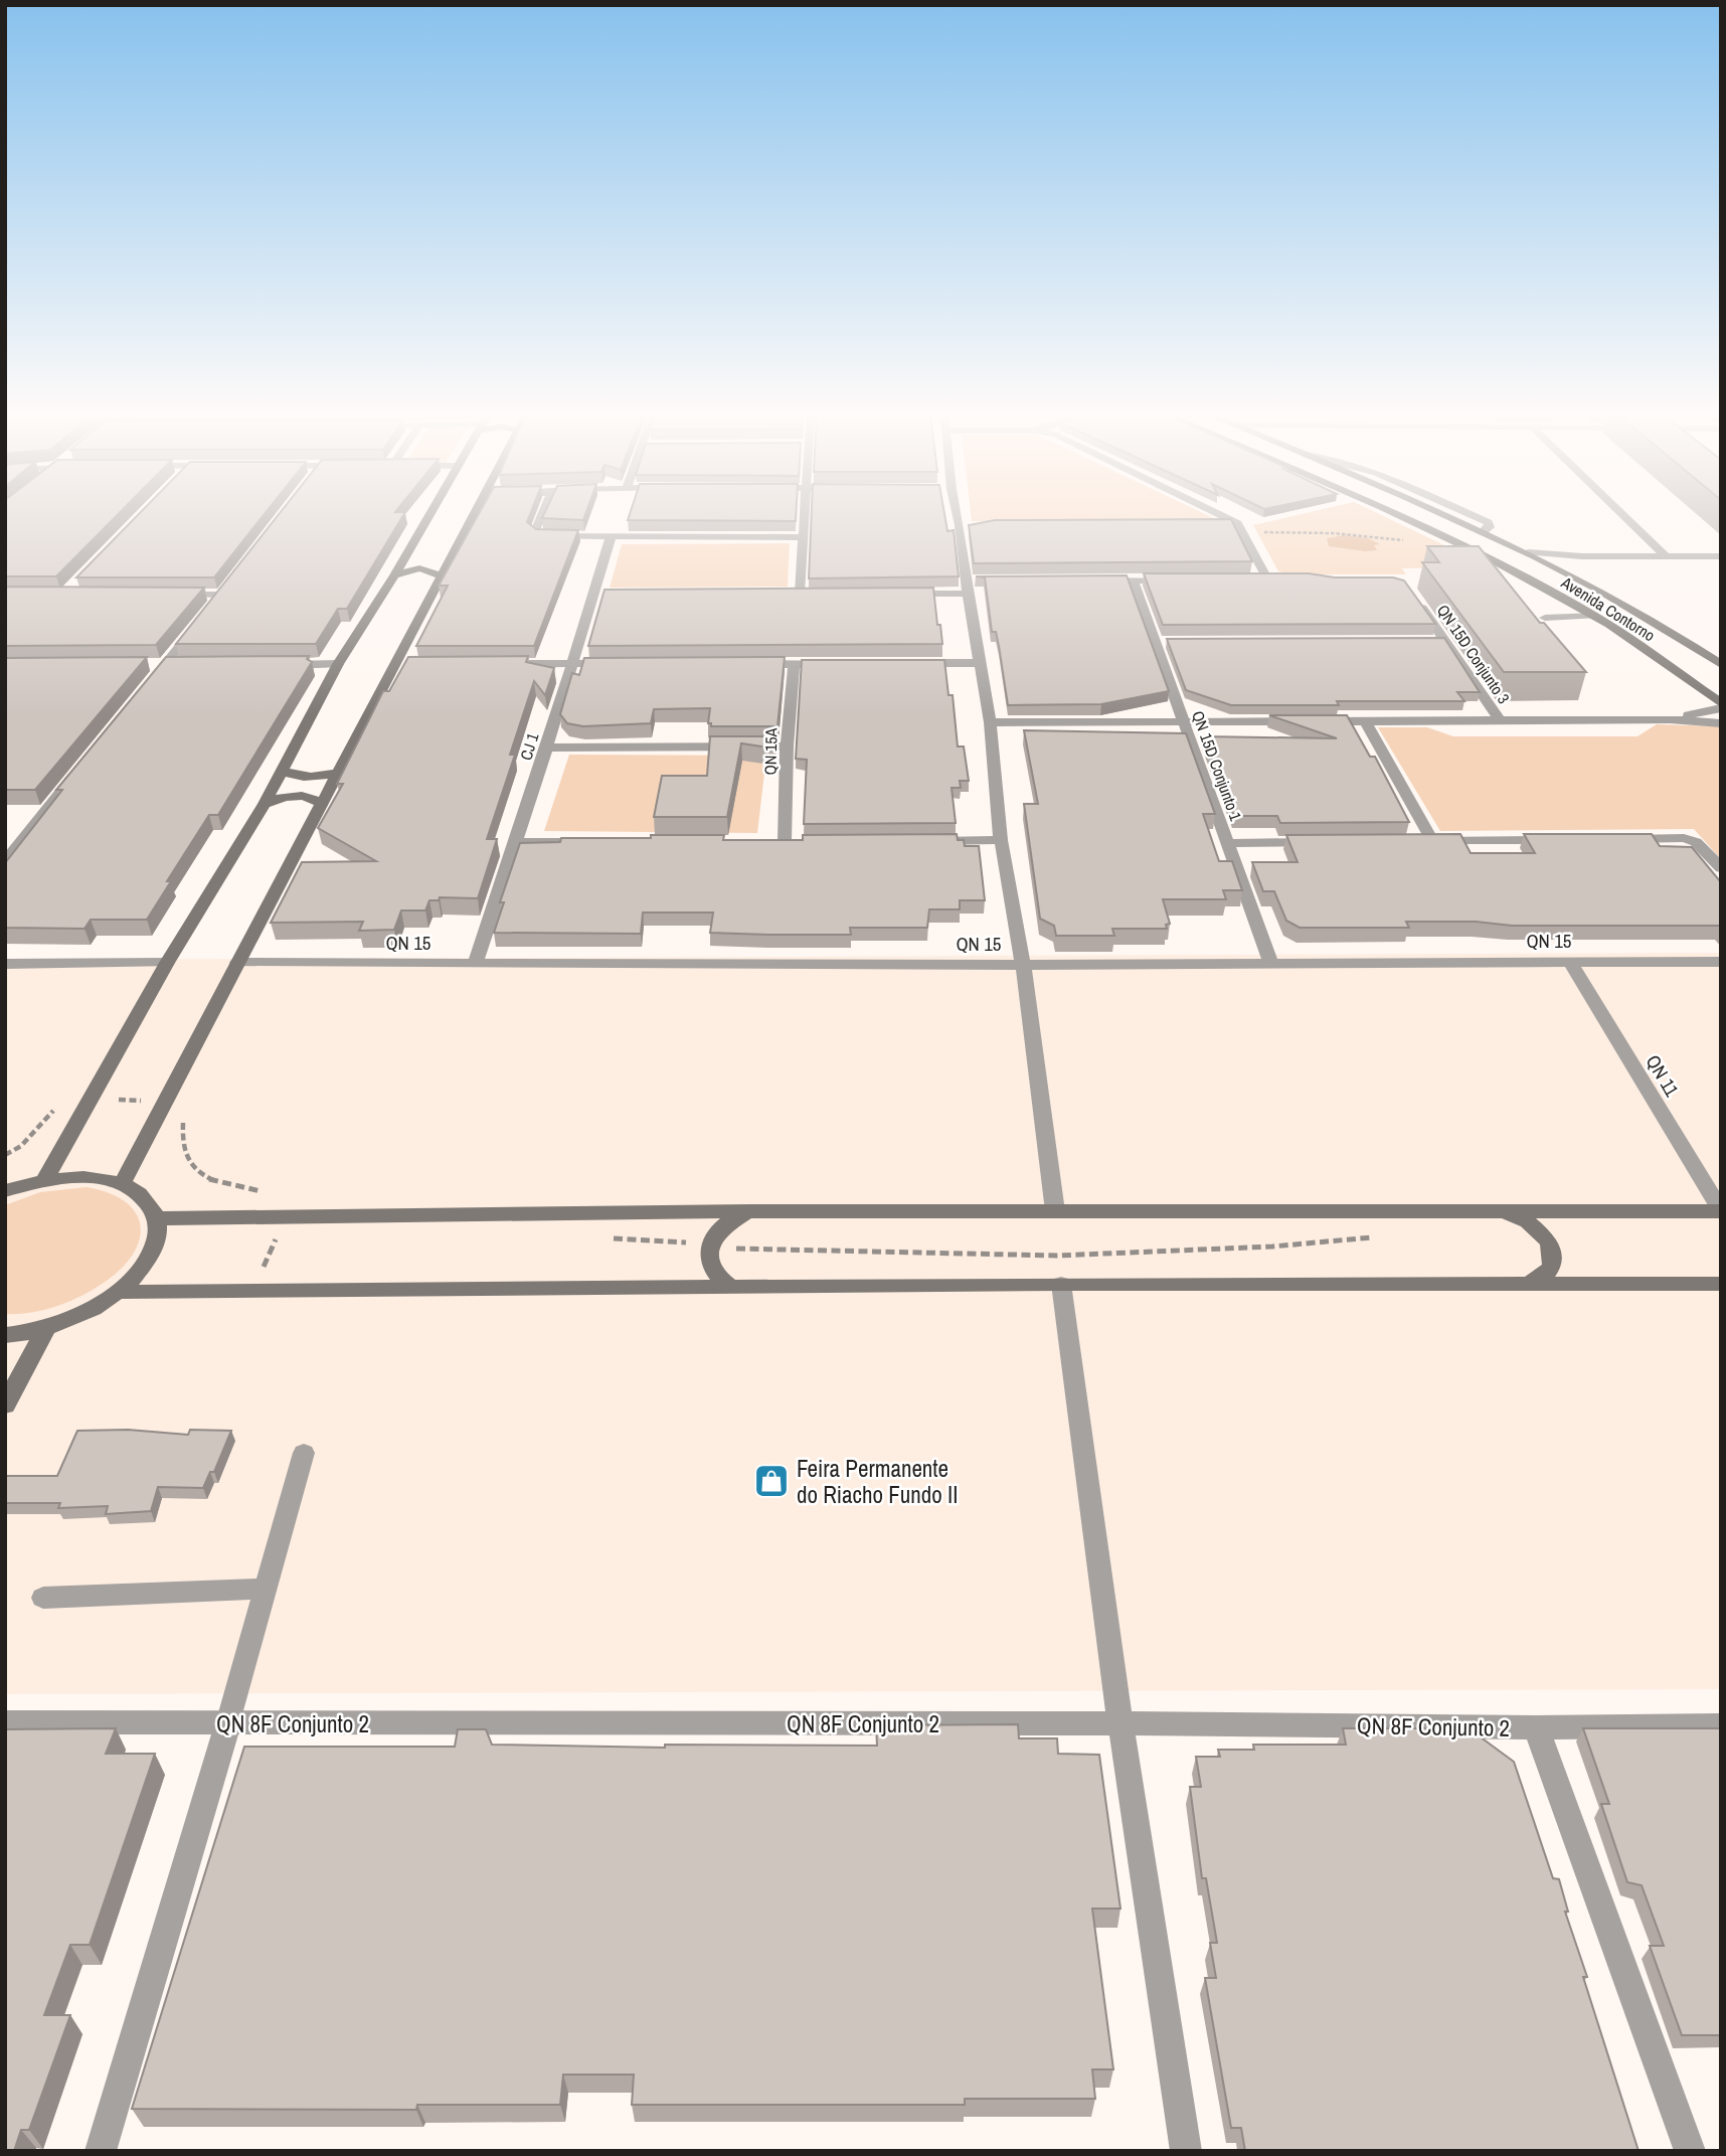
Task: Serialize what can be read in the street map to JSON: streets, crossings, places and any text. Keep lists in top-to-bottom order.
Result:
{
  "streets": {
    "main road": ["Avenida Contorno"],
    "street": [
      "QN 15D Conjunto 3",
      "CJ 1",
      "QN 15A",
      "QN 15D Conjunto 1",
      "QN 15",
      "QN 11",
      "QN 8F Conjunto 2"
    ]
  },
  "crossings": [
    ["CJ 1", "QN 15"],
    ["QN 15D Conjunto 1", "QN 15"],
    ["QN 15", "QN 11"]
  ],
  "places": {
    "shop": ["Feira Permanente do Riacho Fundo II"]
  }
}
